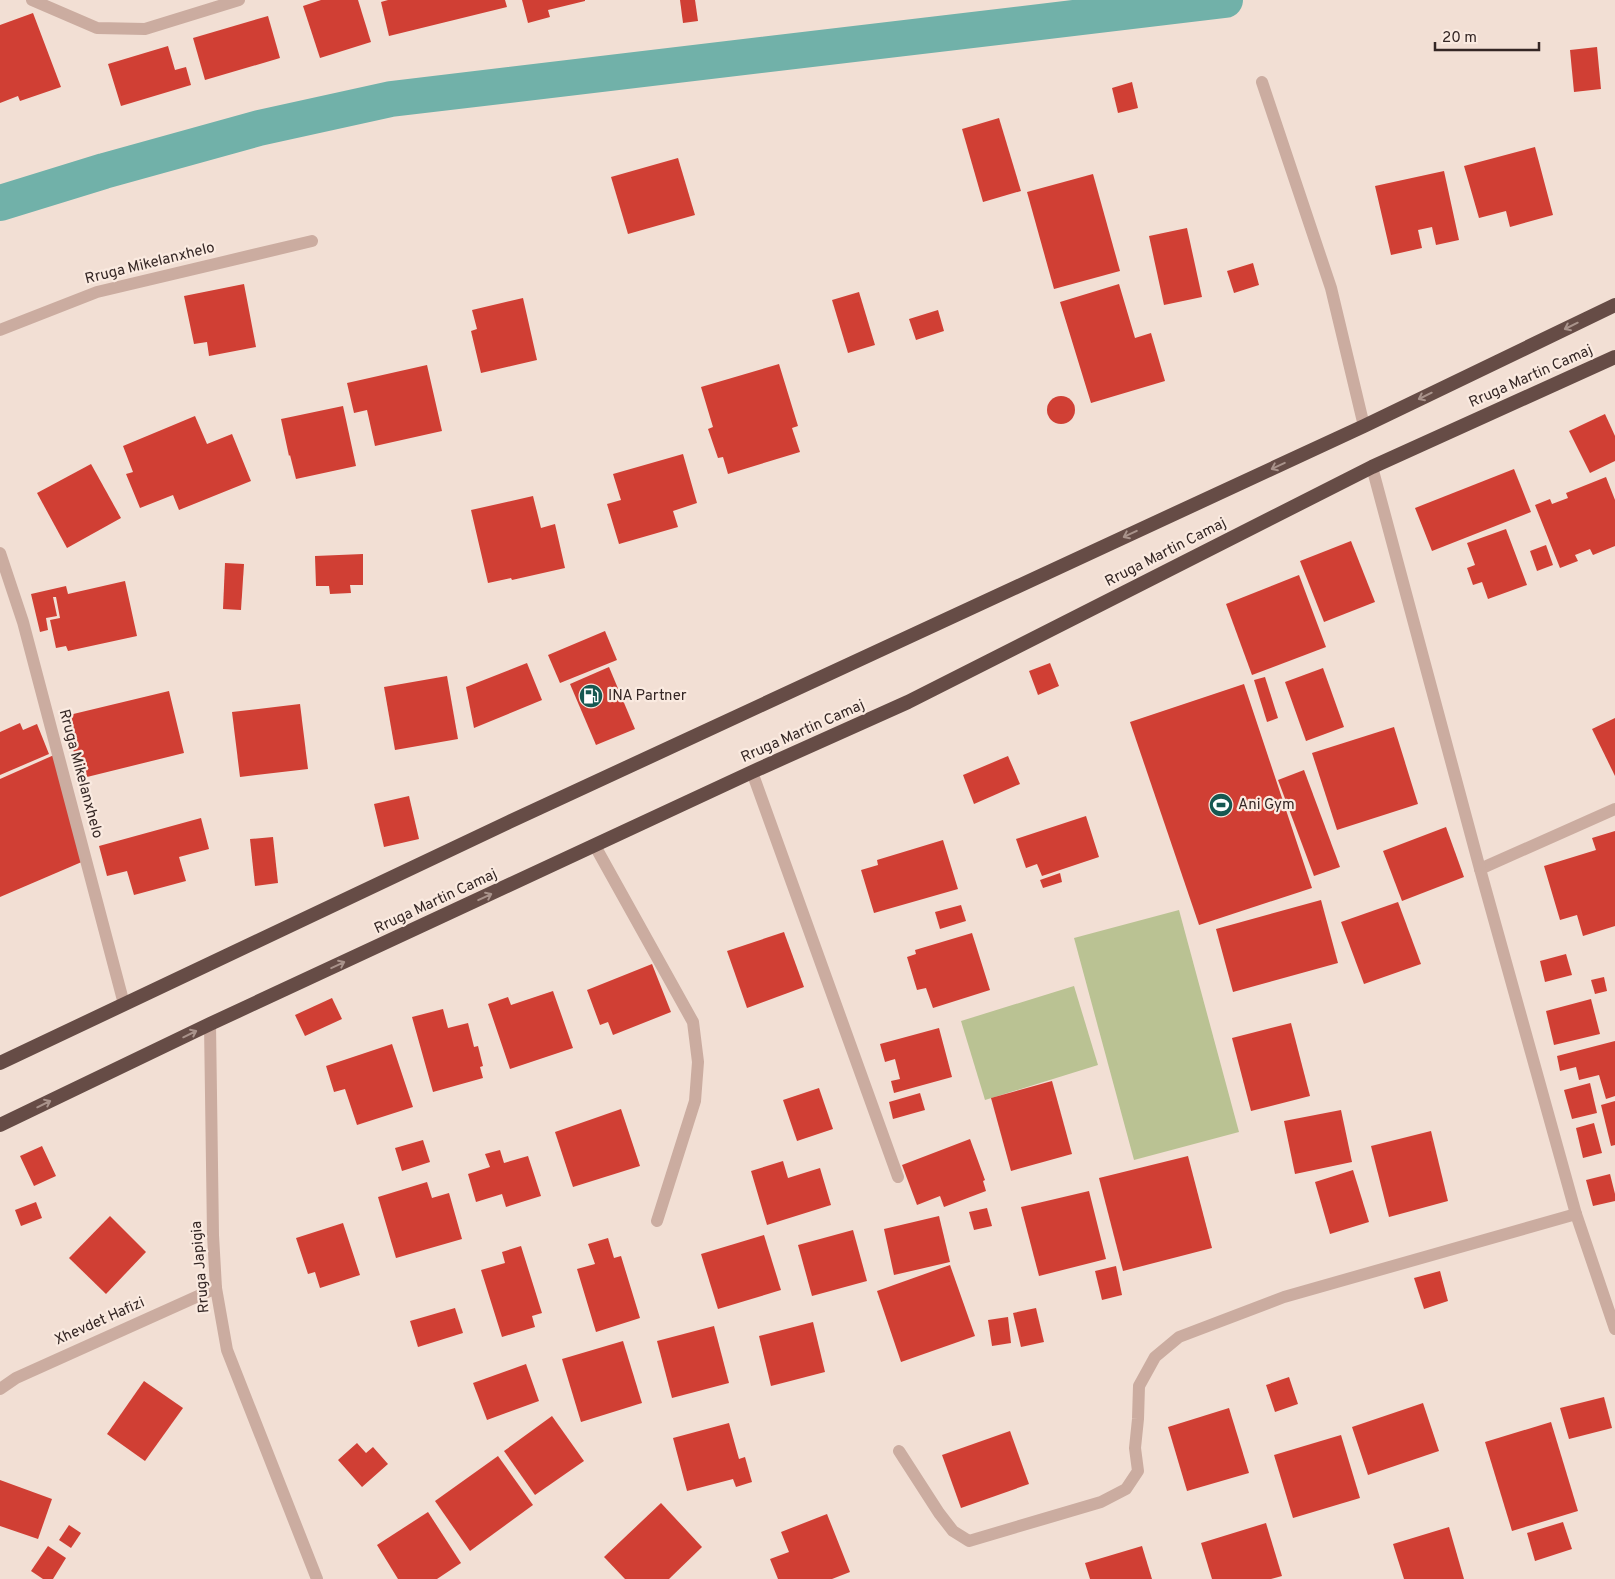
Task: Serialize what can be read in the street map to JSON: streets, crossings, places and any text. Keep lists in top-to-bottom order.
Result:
{
  "streets": {
    "highway": ["Rruga Martin Camaj"],
    "street": ["Rruga Mikelanxhelo", "Rruga Japigia", "Xhevdet Hafizi"]
  },
  "crossings": [
    ["Rruga Mikelanxhelo", "Rruga Martin Camaj"],
    ["Rruga Martin Camaj", "Rruga Japigia"],
    ["Rruga Japigia", "Xhevdet Hafizi"]
  ],
  "places": {
    "fuel station": ["INA Partner"],
    "sports": ["Ani Gym"]
  },
  "scale_bar": "20 m"
}
